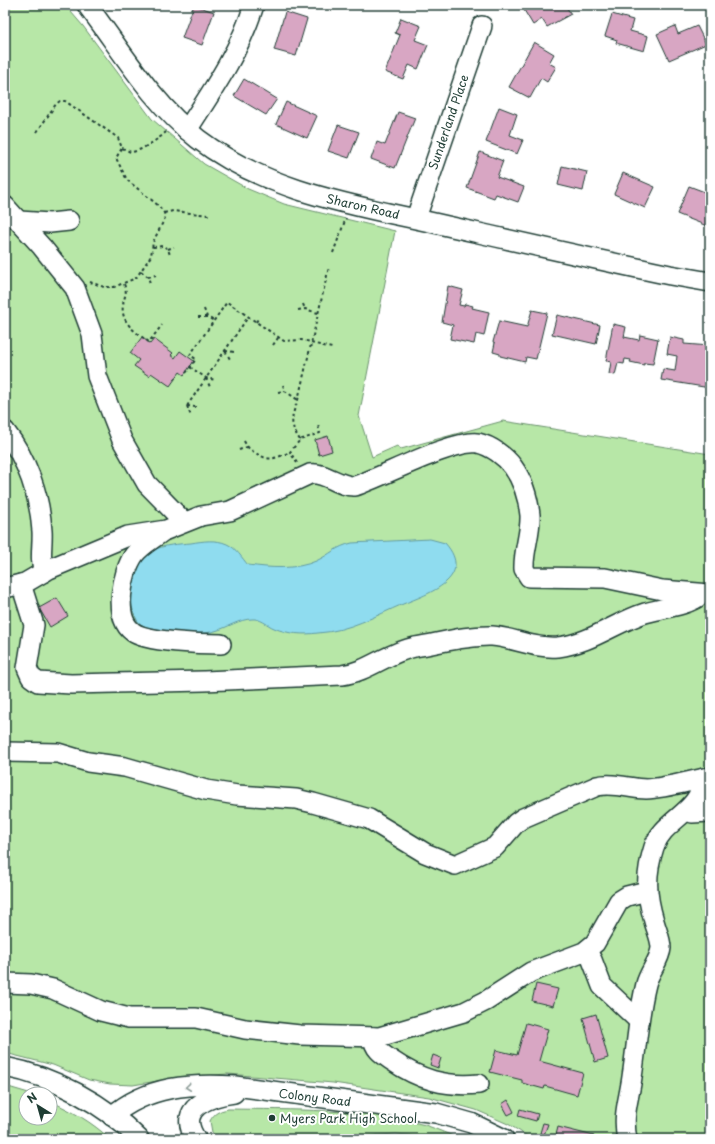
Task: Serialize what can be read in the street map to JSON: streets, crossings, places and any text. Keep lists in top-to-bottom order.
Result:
{
  "streets": {
    "street": ["Sunderland Place", "Sharon Road", "Colony Road"]
  },
  "crossings": [
    ["Sunderland Place", "Sharon Road"]
  ],
  "places": ["Myers Park High School"],
  "north": "top left"
}
